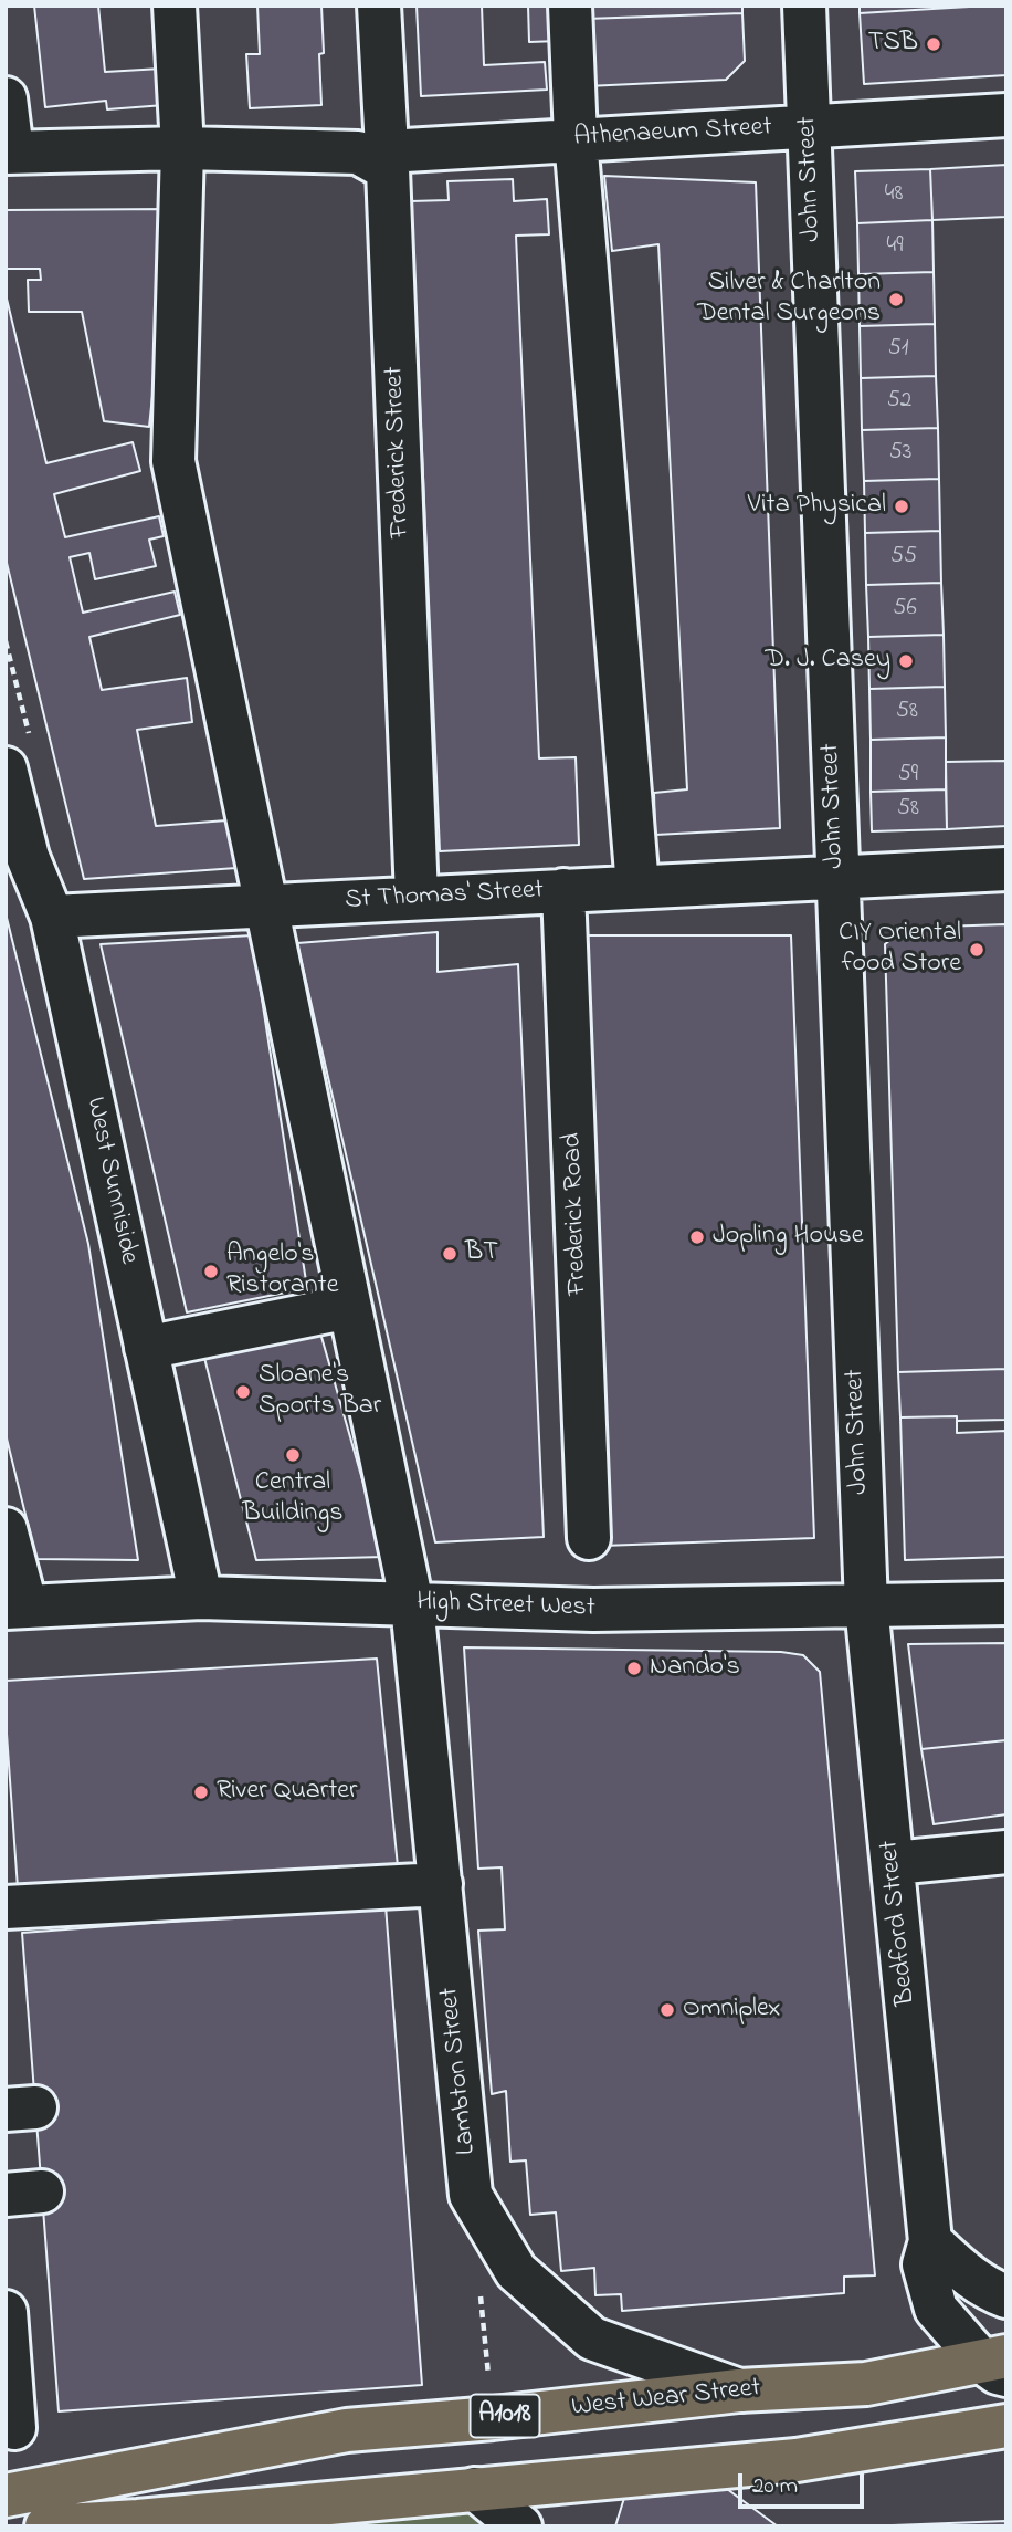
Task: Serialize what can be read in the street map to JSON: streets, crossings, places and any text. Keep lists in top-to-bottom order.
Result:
{
  "streets": {
    "main road": ["West Wear Street", "A1018"],
    "street": [
      "Athenaeum Street",
      "John Street",
      "Frederick Street",
      "St Thomas' Street",
      "West Sunniside",
      "Frederick Road",
      "High Street West",
      "Bedford Street",
      "Lambton Street"
    ]
  },
  "crossings": [
    ["Athenaeum Street", "John Street"],
    ["Athenaeum Street", "Frederick Street"],
    ["Athenaeum Street", "Lambton Street"],
    ["John Street", "St Thomas' Street"],
    ["John Street", "High Street West"],
    ["John Street", "Bedford Street"],
    ["Frederick Street", "St Thomas' Street"],
    ["St Thomas' Street", "West Sunniside"],
    ["St Thomas' Street", "Frederick Road"],
    ["St Thomas' Street", "Lambton Street"],
    ["West Sunniside", "High Street West"],
    ["High Street West", "Bedford Street"],
    ["High Street West", "Lambton Street"],
    ["Bedford Street", "West Wear Street"],
    ["Lambton Street", "West Wear Street"]
  ],
  "places": [
    "TSB",
    "Silver & Charlton Dental Surgeons",
    "Vita Physical",
    "D. J. Casey",
    "CIY Oriental food Store",
    "Jopling House",
    "BT",
    "Angelo's Ristorante",
    "Sloane's Sports Bar",
    "Central Buildings",
    "Nando's",
    "River Quarter",
    "Omniplex"
  ],
  "house_numbers": [
    "48",
    "49",
    "51",
    "52",
    "53",
    "55",
    "56",
    "58",
    "59",
    "58"
  ],
  "scale_bar": "20 m"
}
